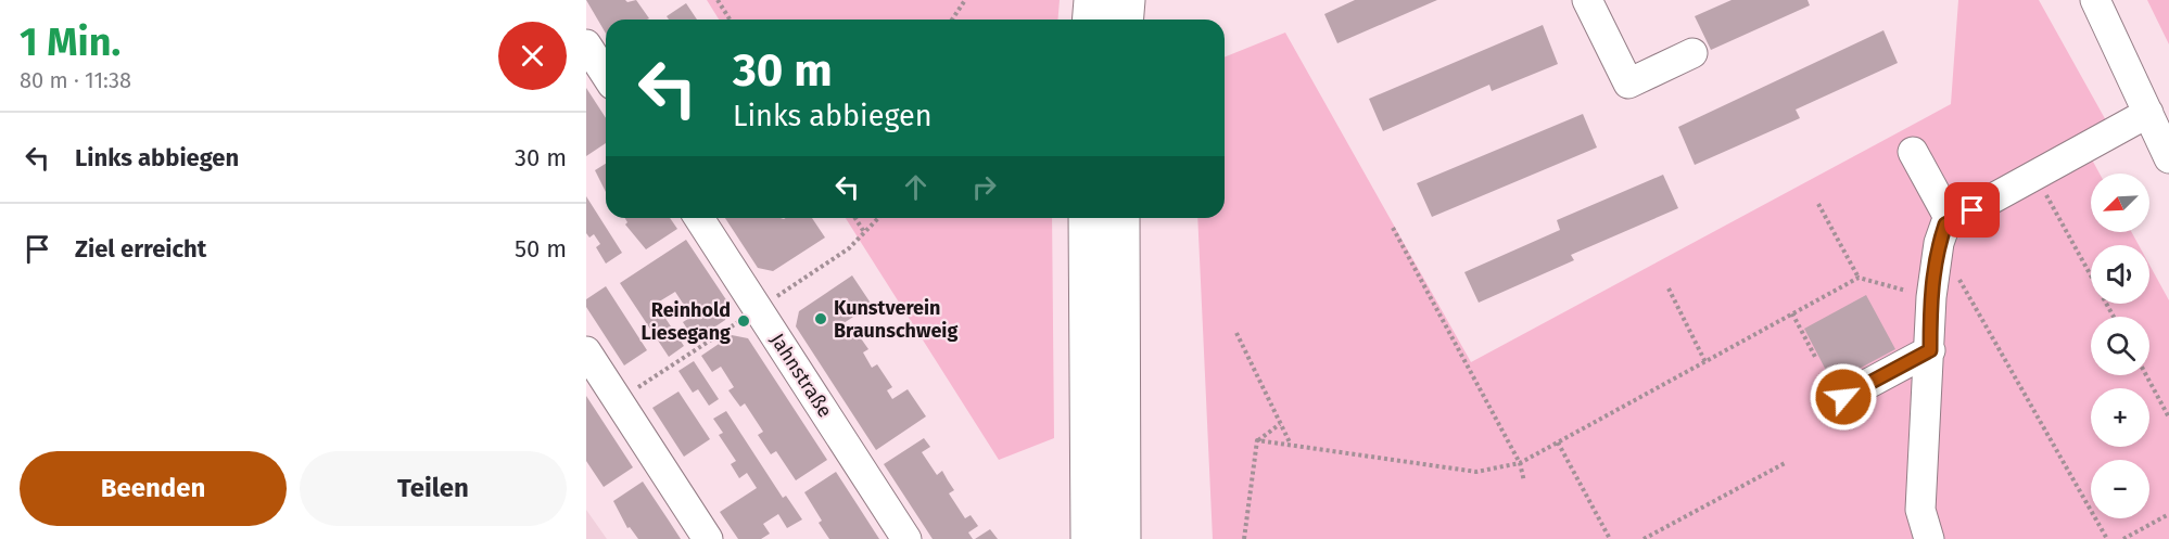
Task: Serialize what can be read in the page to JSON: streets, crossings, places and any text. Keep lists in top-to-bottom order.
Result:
{
  "streets": {
    "street": ["Jahnstraße"]
  },
  "places": ["Kunstverein Braunschweig", "Reinhold Liesegang"],
  "north": "bottom left",
  "page": {
    "heading": ["1 Min.", "80 m · 11:38"],
    "turn": ["30 m", "Links abbiegen"],
    "list": [
      {
        "name": "Links abbiegen",
        "value": "30 m"
      },
      {
        "name": "Ziel erreicht",
        "value": "50 m"
      }
    ],
    "map_buttons": ["+", "−"],
    "buttons": ["Beenden", "Teilen"]
  }
}
